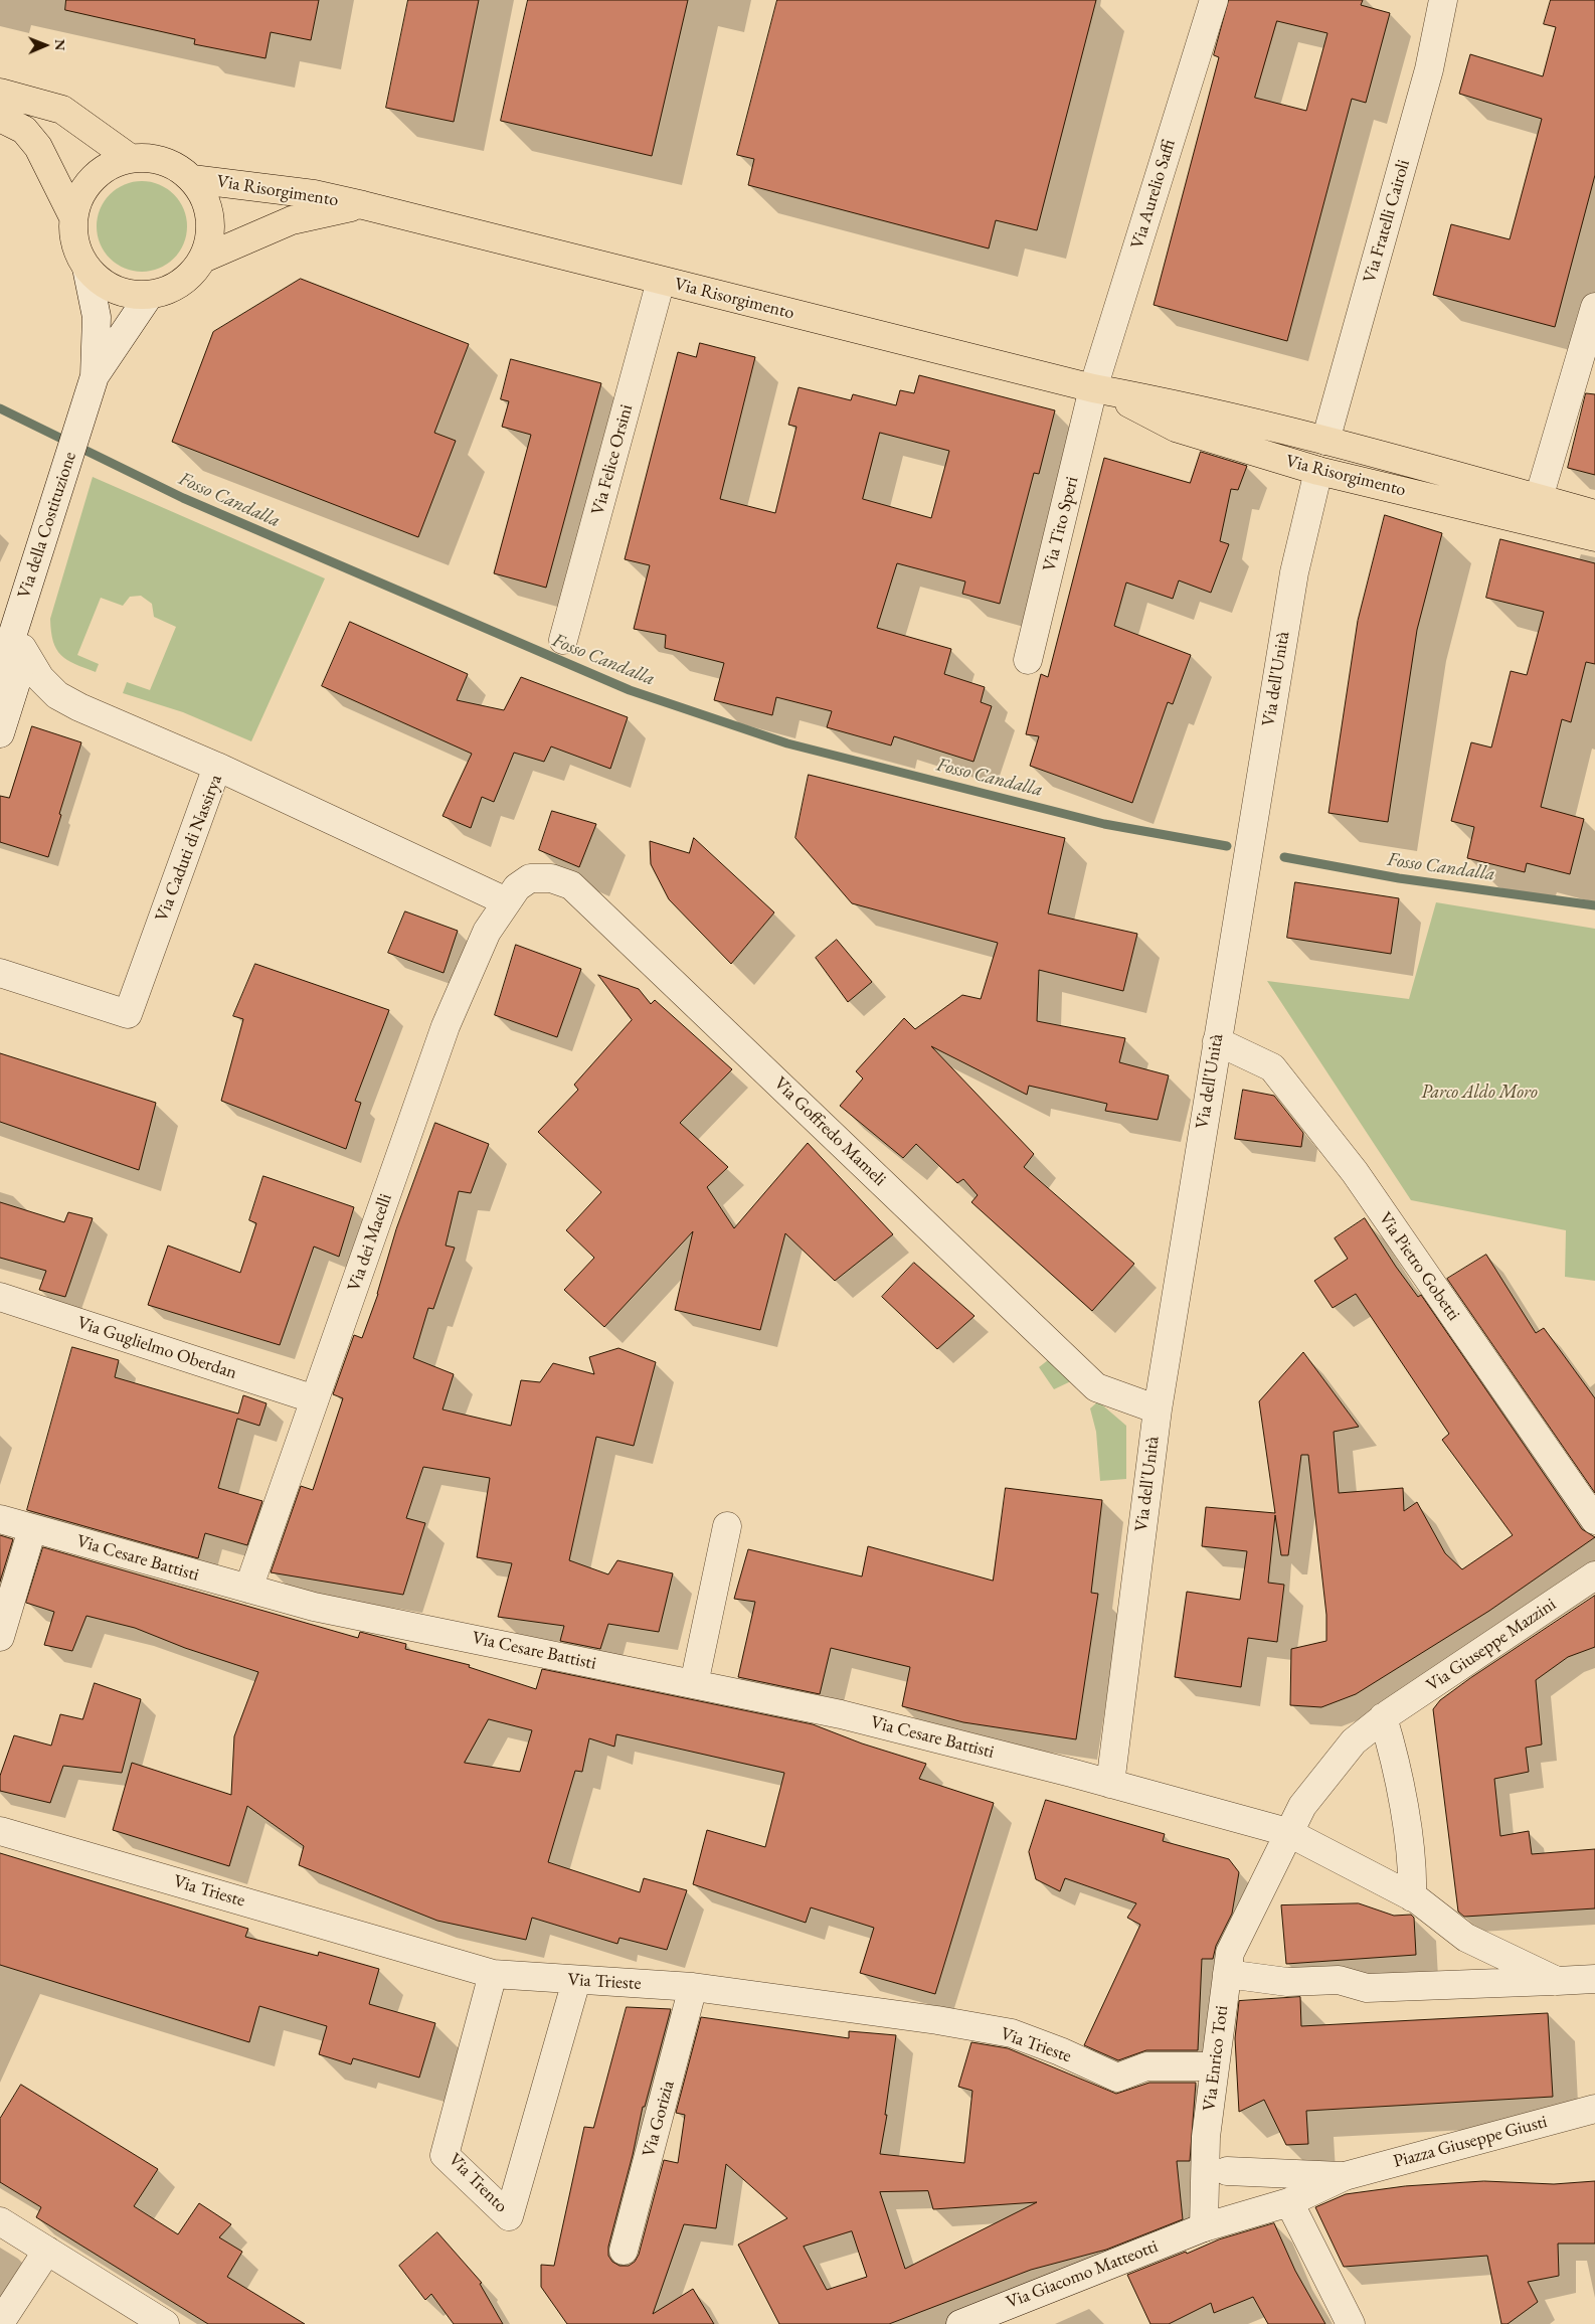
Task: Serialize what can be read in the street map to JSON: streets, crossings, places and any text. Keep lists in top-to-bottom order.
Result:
{
  "streets": {
    "main road": ["Via Risorgimento"],
    "street": [
      "Via Aurelio Saffi",
      "Via Fratelli Cairoli",
      "Via Felice Orsini",
      "Via Tito Speri",
      "Via della Costituzione",
      "Via dell'Unità",
      "Via Caduti di Nassirya",
      "Via Goffredo Mameli",
      "Via dei Macelli",
      "Via Pietro Gobetti",
      "Via Guglielmo Oberdan",
      "Via Cesare Battisti",
      "Via Giuseppe Mazzini",
      "Via Trieste",
      "Via Enrico Toti",
      "Via Gorizia",
      "Piazza Giuseppe Giusti",
      "Via Trento",
      "Via Giacomo Matteotti"
    ]
  },
  "crossings": [
    ["Via Risorgimento", "Via Aurelio Saffi"],
    ["Via Risorgimento", "Via Fratelli Cairoli"],
    ["Via Risorgimento", "Via Felice Orsini"],
    ["Via Risorgimento", "Via Tito Speri"],
    ["Via Risorgimento", "Via della Costituzione"],
    ["Via Risorgimento", "Via dell'Unità"],
    ["Via Aurelio Saffi", "Via Tito Speri"],
    ["Via dell'Unità", "Via Goffredo Mameli"],
    ["Via dell'Unità", "Via Pietro Gobetti"],
    ["Via dell'Unità", "Via Cesare Battisti"],
    ["Via Caduti di Nassirya", "Via Goffredo Mameli"],
    ["Via Caduti di Nassirya", "Via dei Macelli"],
    ["Via Goffredo Mameli", "Via dei Macelli"],
    ["Via dei Macelli", "Via Guglielmo Oberdan"],
    ["Via dei Macelli", "Via Cesare Battisti"],
    ["Via Cesare Battisti", "Via Giuseppe Mazzini"],
    ["Via Cesare Battisti", "Via Enrico Toti"],
    ["Via Giuseppe Mazzini", "Via Enrico Toti"],
    ["Via Trieste", "Via Enrico Toti"],
    ["Via Trieste", "Via Gorizia"],
    ["Via Trieste", "Via Trento"],
    ["Via Enrico Toti", "Via Giacomo Matteotti"],
    ["Piazza Giuseppe Giusti", "Via Giacomo Matteotti"]
  ],
  "water": ["Fosso Candalla"],
  "parks": ["Parco Aldo Moro"],
  "north": "right"
}
